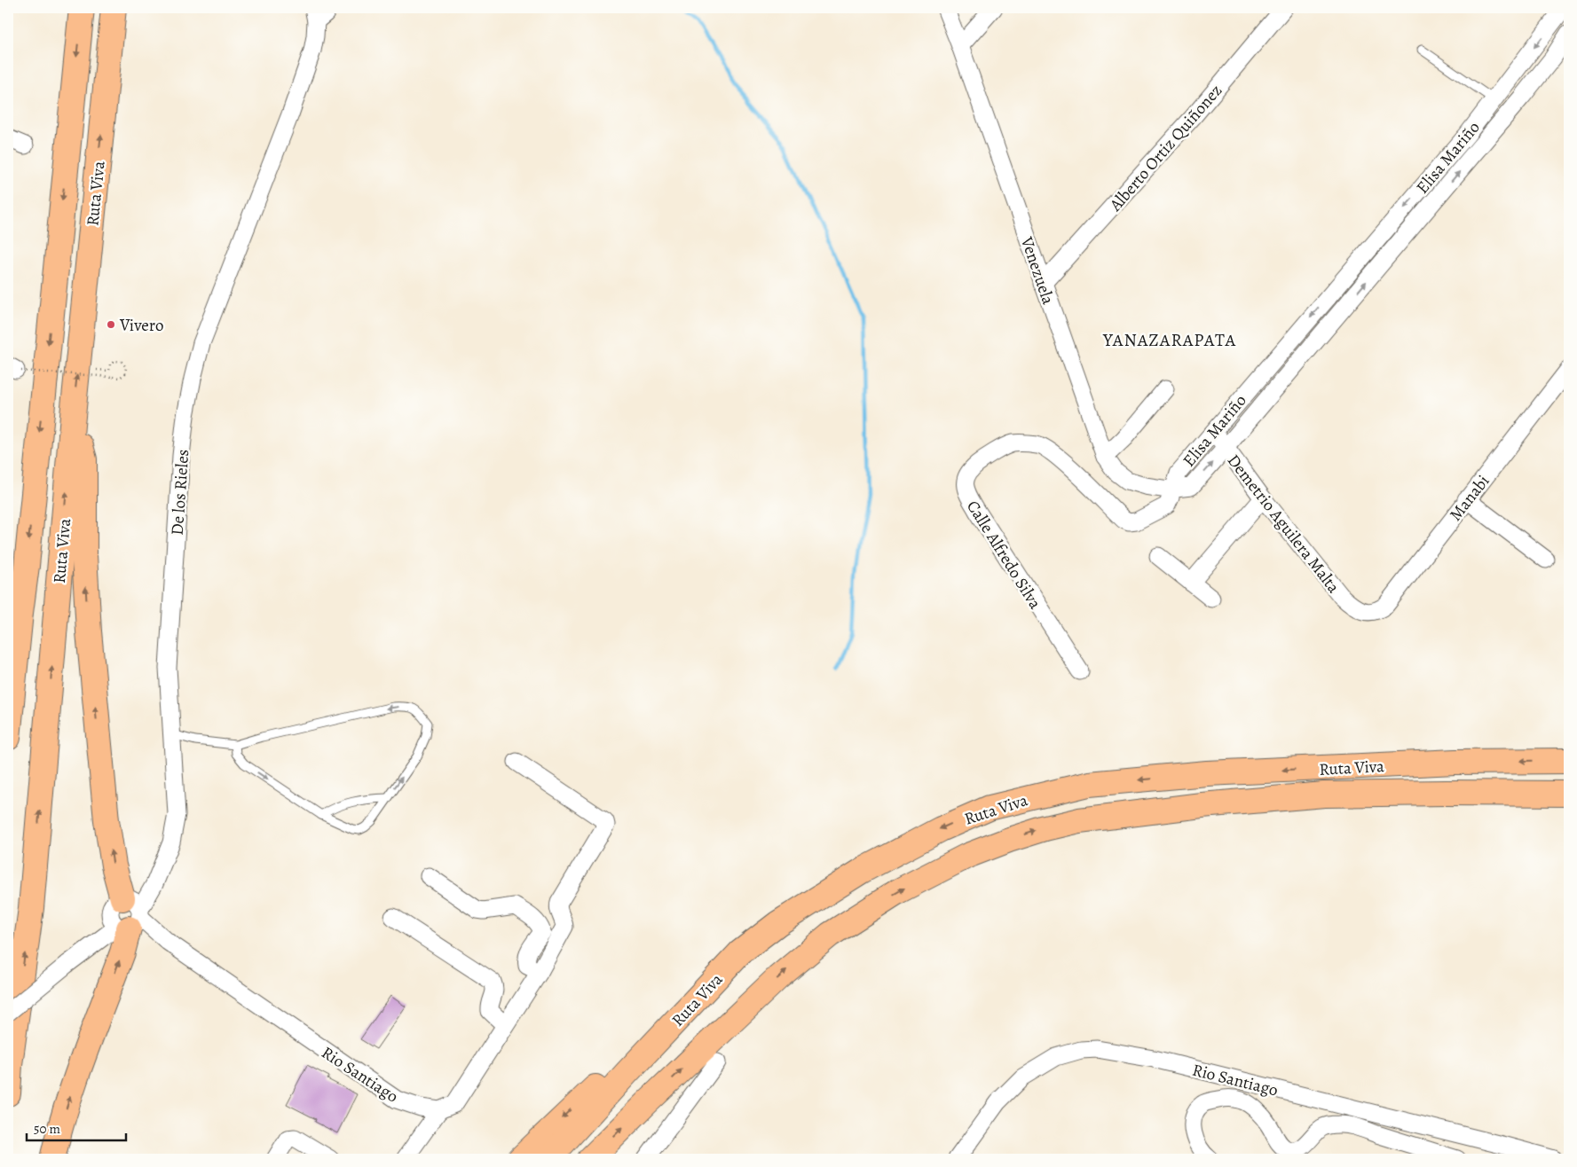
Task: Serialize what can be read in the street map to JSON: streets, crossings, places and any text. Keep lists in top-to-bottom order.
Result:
{
  "streets": {
    "highway": ["Ruta Viva"],
    "street": [
      "Alberto Ortiz Quiñonez",
      "Elisa Mariño",
      "Venezuela",
      "De los Rieles",
      "Manabi",
      "Demetrio Aguilera Malta",
      "Calle Alfredo Silva",
      "Rio Santiago"
    ]
  },
  "crossings": [
    ["Alberto Ortiz Quiñonez", "Venezuela"],
    ["Elisa Mariño", "Venezuela"],
    ["Elisa Mariño", "Demetrio Aguilera Malta"],
    ["Elisa Mariño", "Calle Alfredo Silva"],
    ["Venezuela", "Calle Alfredo Silva"],
    ["De los Rieles", "Rio Santiago"],
    ["Manabi", "Demetrio Aguilera Malta"]
  ],
  "districts": ["YANAZARAPATA"],
  "places": ["Vivero"],
  "scale_bar": "50 m"
}
